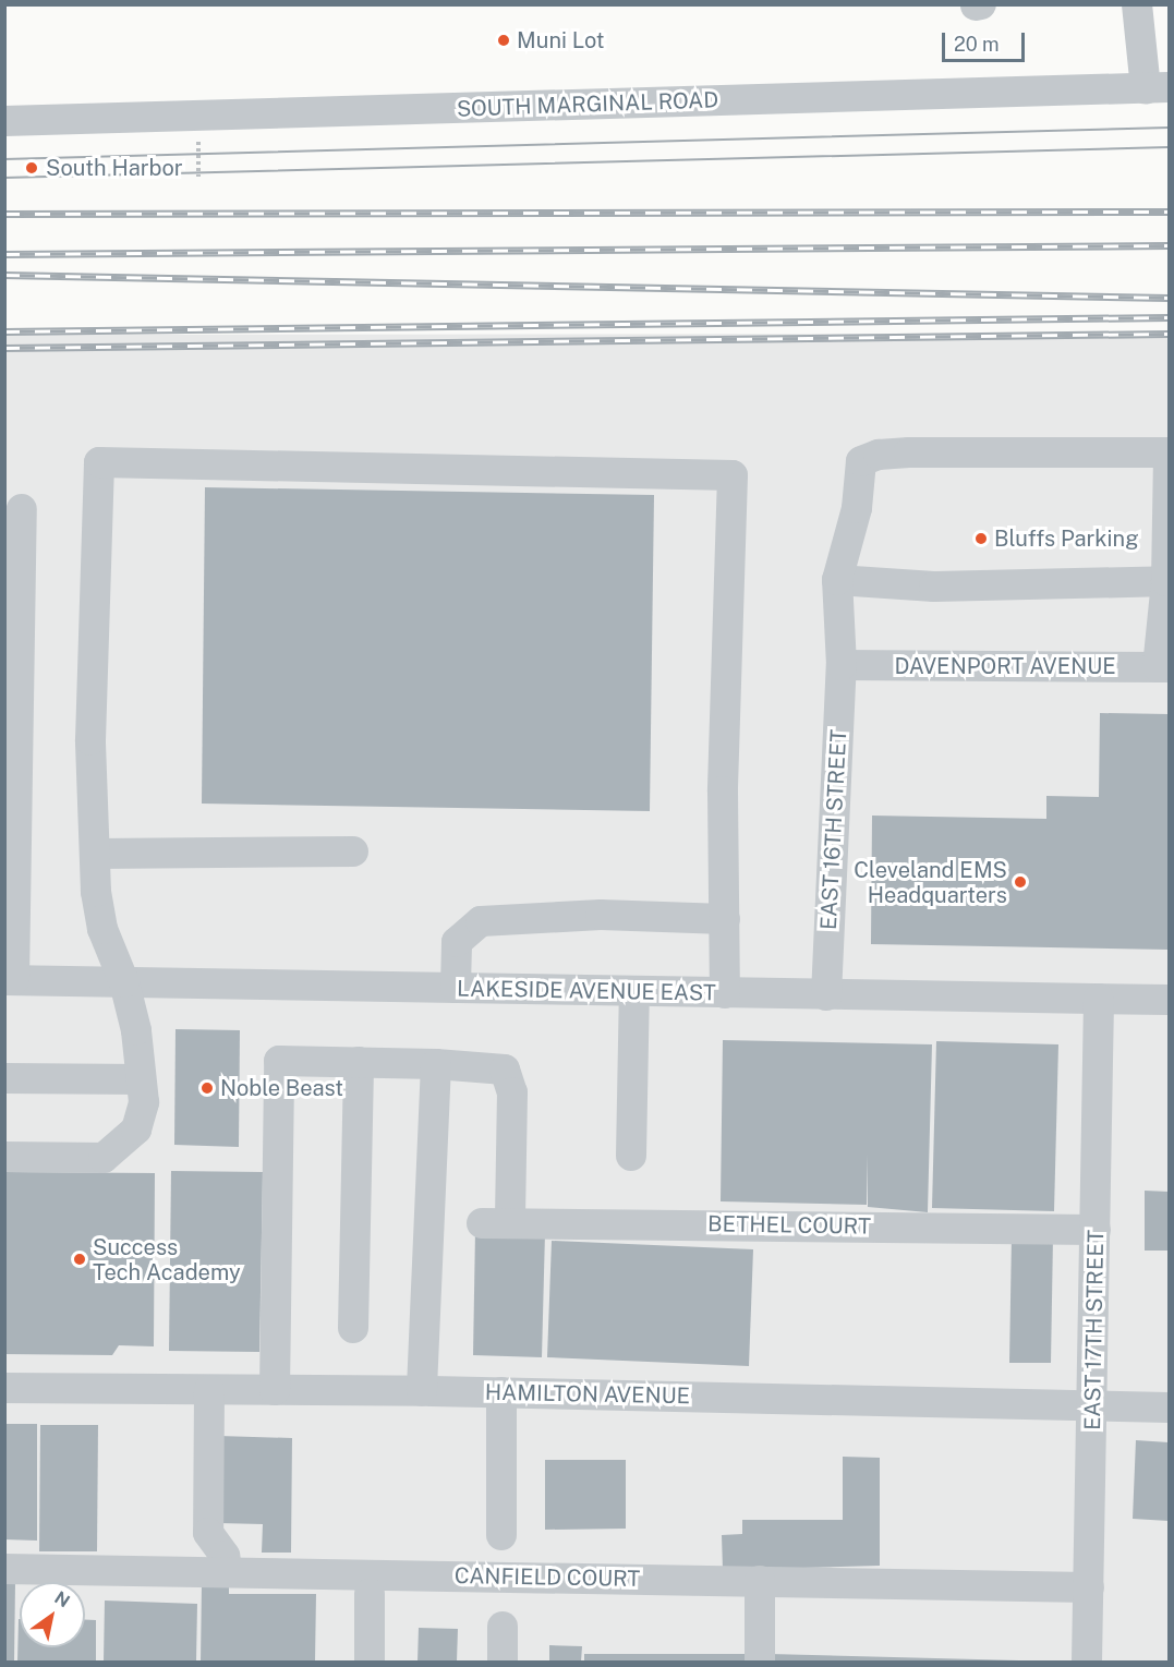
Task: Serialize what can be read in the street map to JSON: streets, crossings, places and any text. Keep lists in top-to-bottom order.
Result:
{
  "streets": {
    "street": [
      "SOUTH MARGINAL ROAD",
      "DAVENPORT AVENUE",
      "EAST 16TH STREET",
      "LAKESIDE AVENUE EAST",
      "BETHEL COURT",
      "EAST 17TH STREET",
      "HAMILTON AVENUE",
      "CANFIELD COURT"
    ]
  },
  "crossings": [
    ["DAVENPORT AVENUE", "EAST 16TH STREET"],
    ["EAST 16TH STREET", "LAKESIDE AVENUE EAST"],
    ["LAKESIDE AVENUE EAST", "EAST 17TH STREET"],
    ["BETHEL COURT", "EAST 17TH STREET"],
    ["EAST 17TH STREET", "HAMILTON AVENUE"],
    ["EAST 17TH STREET", "CANFIELD COURT"]
  ],
  "places": [
    "Muni Lot",
    "South Harbor",
    "Bluffs Parking",
    "Cleveland EMS Headquarters",
    "Noble Beast",
    "Success Tech Academy"
  ],
  "scale_bar": "20 m",
  "north": "top right"
}
